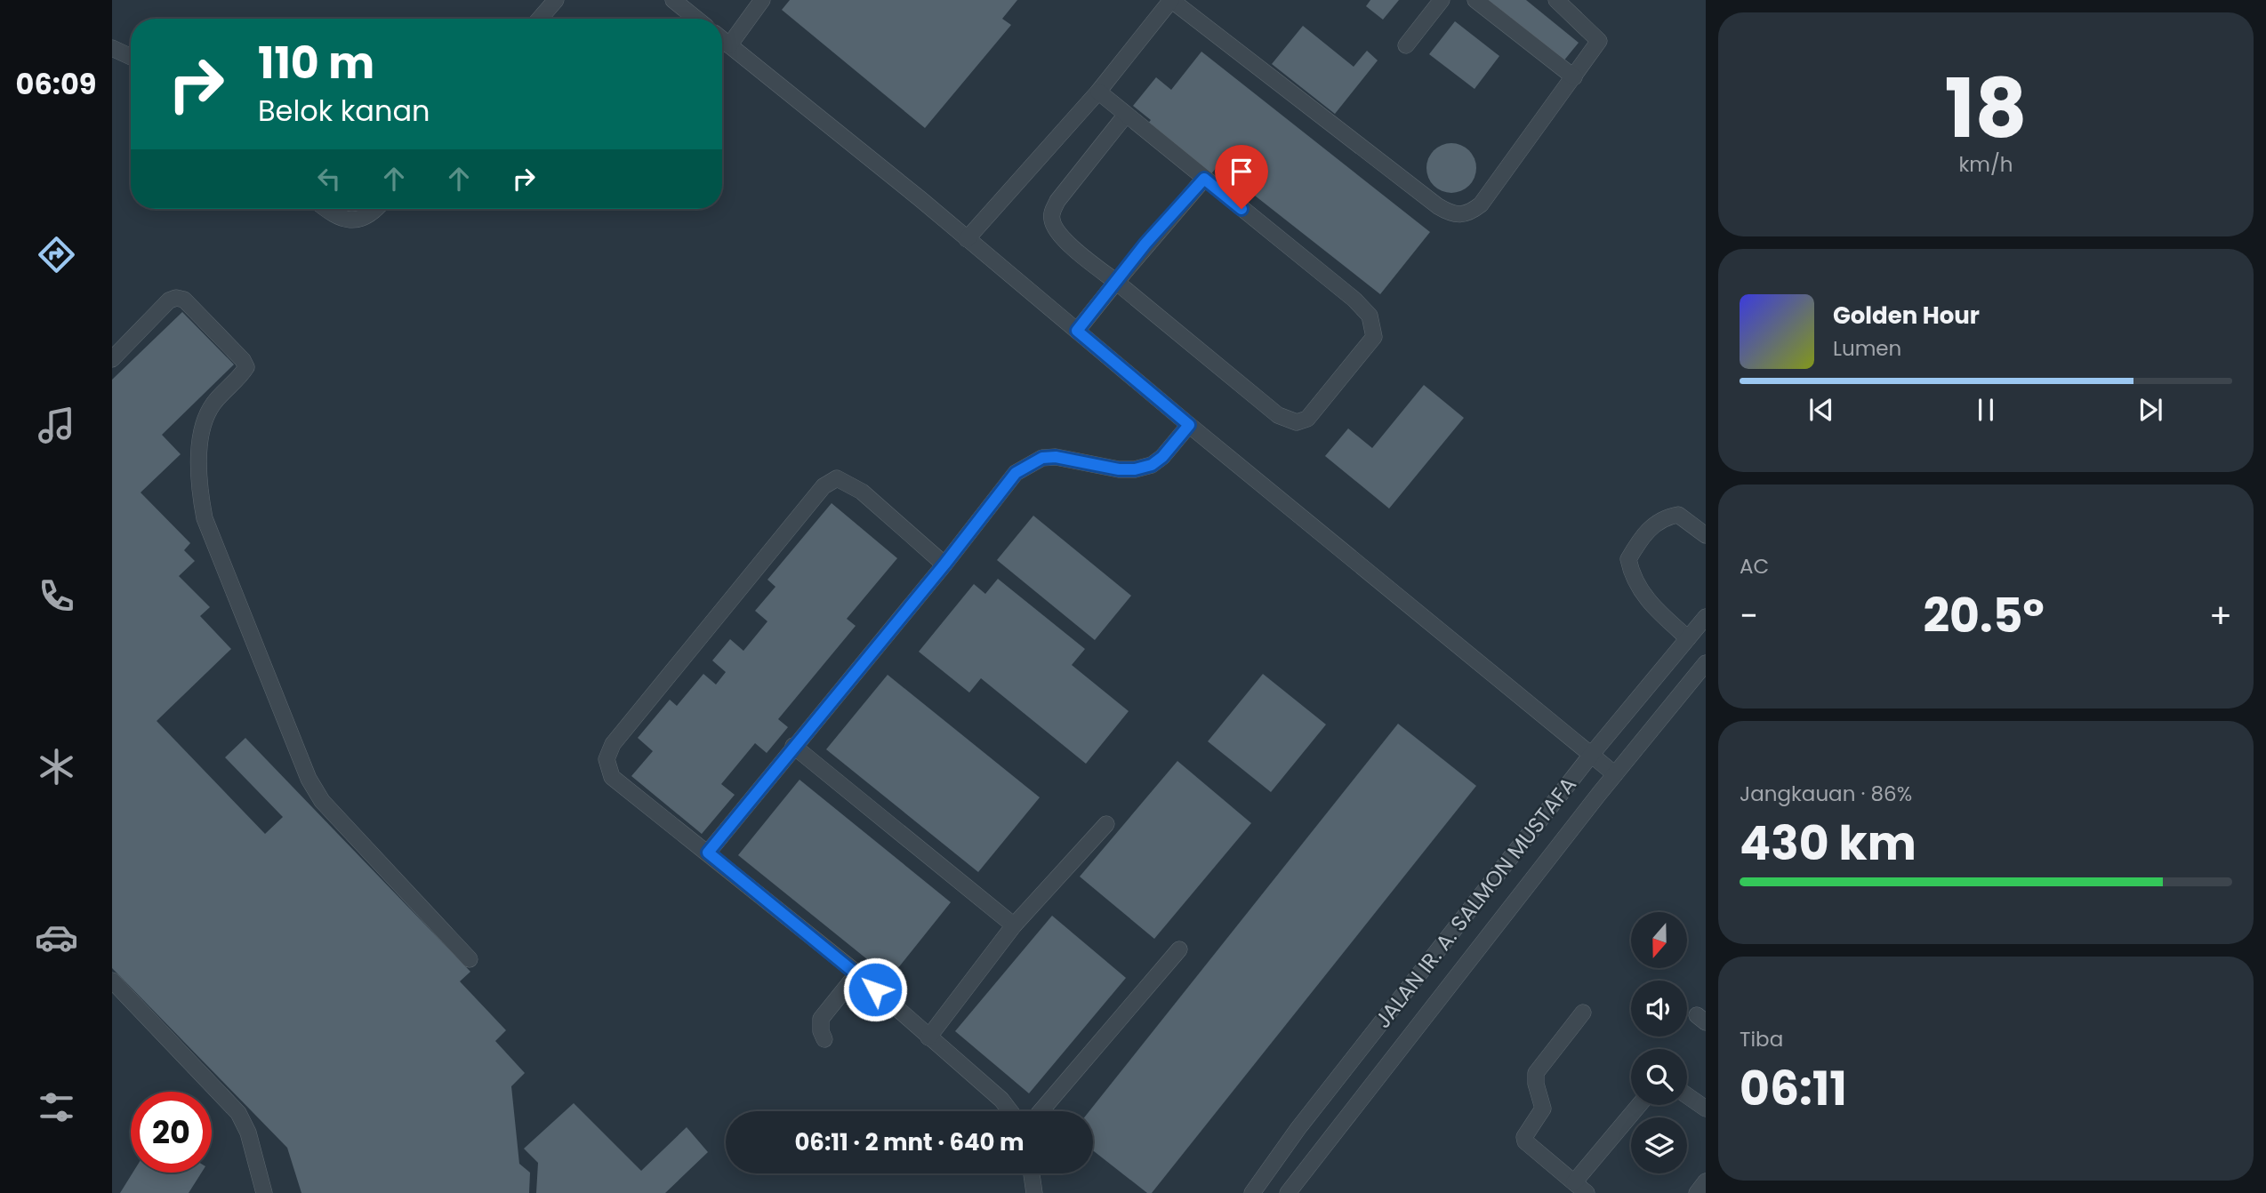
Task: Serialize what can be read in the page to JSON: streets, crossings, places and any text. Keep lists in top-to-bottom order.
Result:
{
  "streets": {
    "street": ["JALAN IR. A. SALMON MUSTAFA"]
  },
  "north": "bottom",
  "page": {
    "tabs": "06:09",
    "tile": [
      ["18", "km/h"],
      "AC",
      ["Jangkauan · 86%", "430 km"],
      ["Tiba", "06:11"]
    ],
    "turn": ["110 m", "Belok kanan"],
    "song": ["Golden Hour", "Lumen"],
    "heat": ["−", "20.5°", "+"],
    "limit": "20",
    "trip": "06:11 · 2 mnt · 640 m"
  }
}
